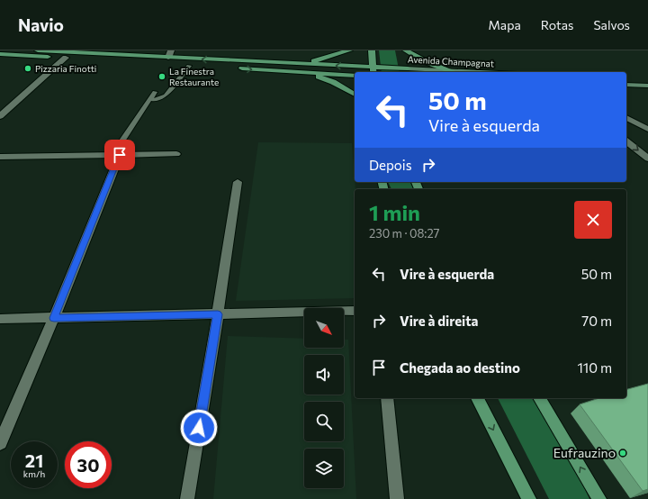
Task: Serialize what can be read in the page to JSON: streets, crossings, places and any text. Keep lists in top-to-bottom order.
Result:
{
  "streets": {
    "main road": ["Avenida Champagnat"]
  },
  "places": ["Pizzaria Finotti", "La Finestra Restaurante", "Eufrauzino"],
  "north": "bottom right",
  "page": {
    "header": "Navio",
    "nav": ["Mapa", "Rotas", "Salvos"],
    "turn": ["50 m", "Vire à esquerda"],
    "then": "Depois",
    "heading": ["1 min", "230 m · 08:27"],
    "list": [
      {
        "name": "Vire à esquerda",
        "value": "50 m"
      },
      {
        "name": "Vire à direita",
        "value": "70 m"
      },
      {
        "name": "Chegada ao destino",
        "value": "110 m"
      }
    ],
    "speed": "21 km/h",
    "limit": "30"
  }
}
